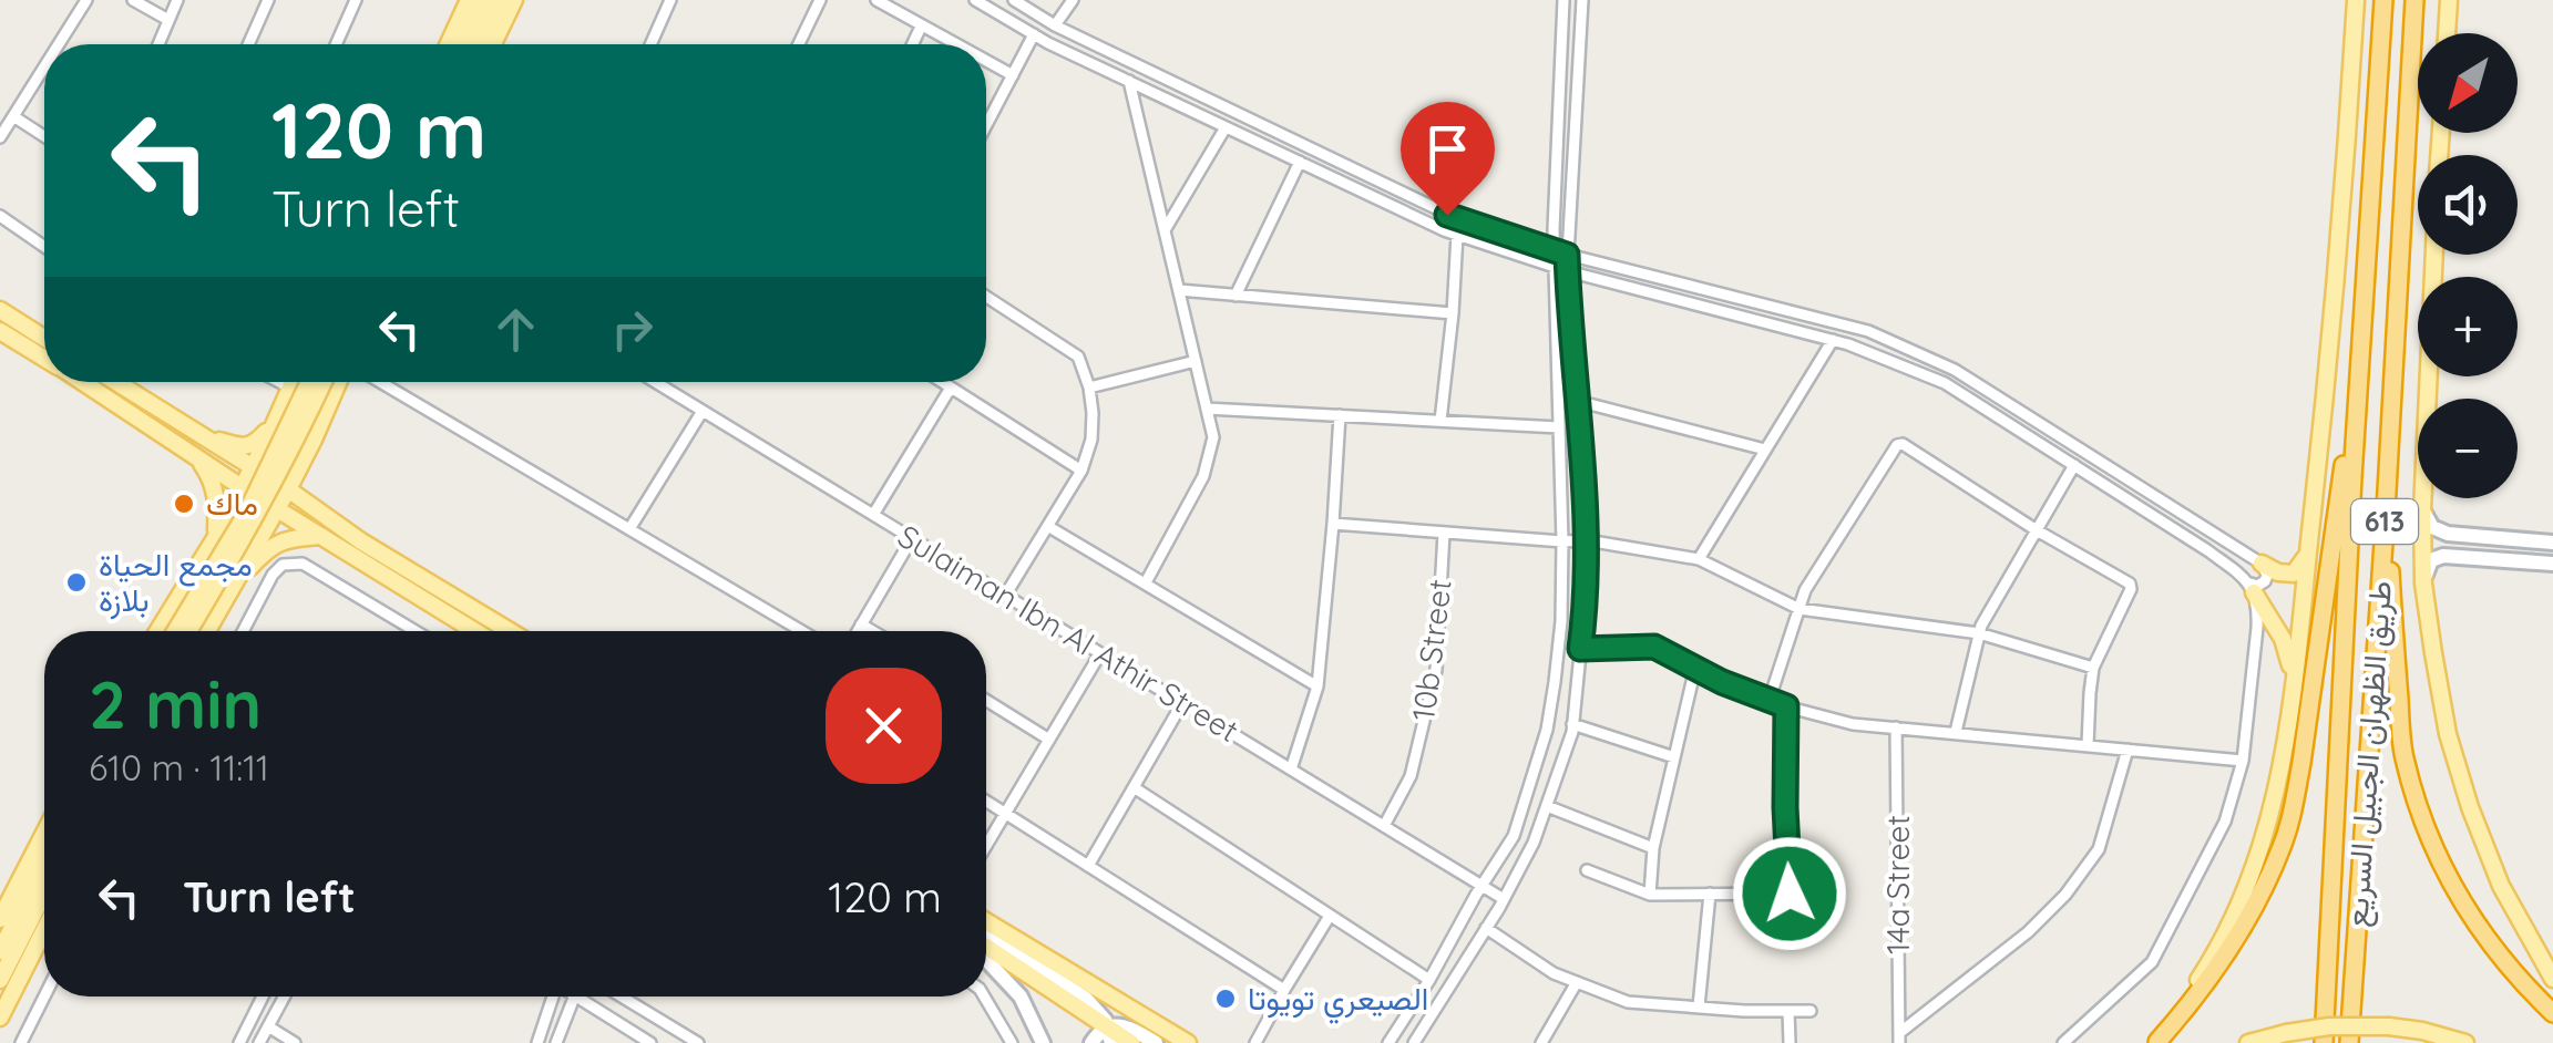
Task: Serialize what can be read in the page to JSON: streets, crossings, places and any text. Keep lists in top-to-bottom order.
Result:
{
  "streets": {
    "highway": ["613", "طريق الظهران الجبيل السريع"],
    "street": ["Sulaiman Ibn Al Athir Street", "10b Street", "14a Street"]
  },
  "crossings": [
    ["Sulaiman Ibn Al Athir Street", "10b Street"]
  ],
  "places": ["ماك", "مجمع الحياة بلازة", "الصيعري تويوتا"],
  "north": "bottom left",
  "page": {
    "map_buttons": ["+", "−"],
    "turn": ["120 m", "Turn left"],
    "heading": ["2 min", "610 m · 11:11"],
    "list": [
      {
        "name": "Turn left",
        "value": "120 m"
      }
    ]
  }
}
